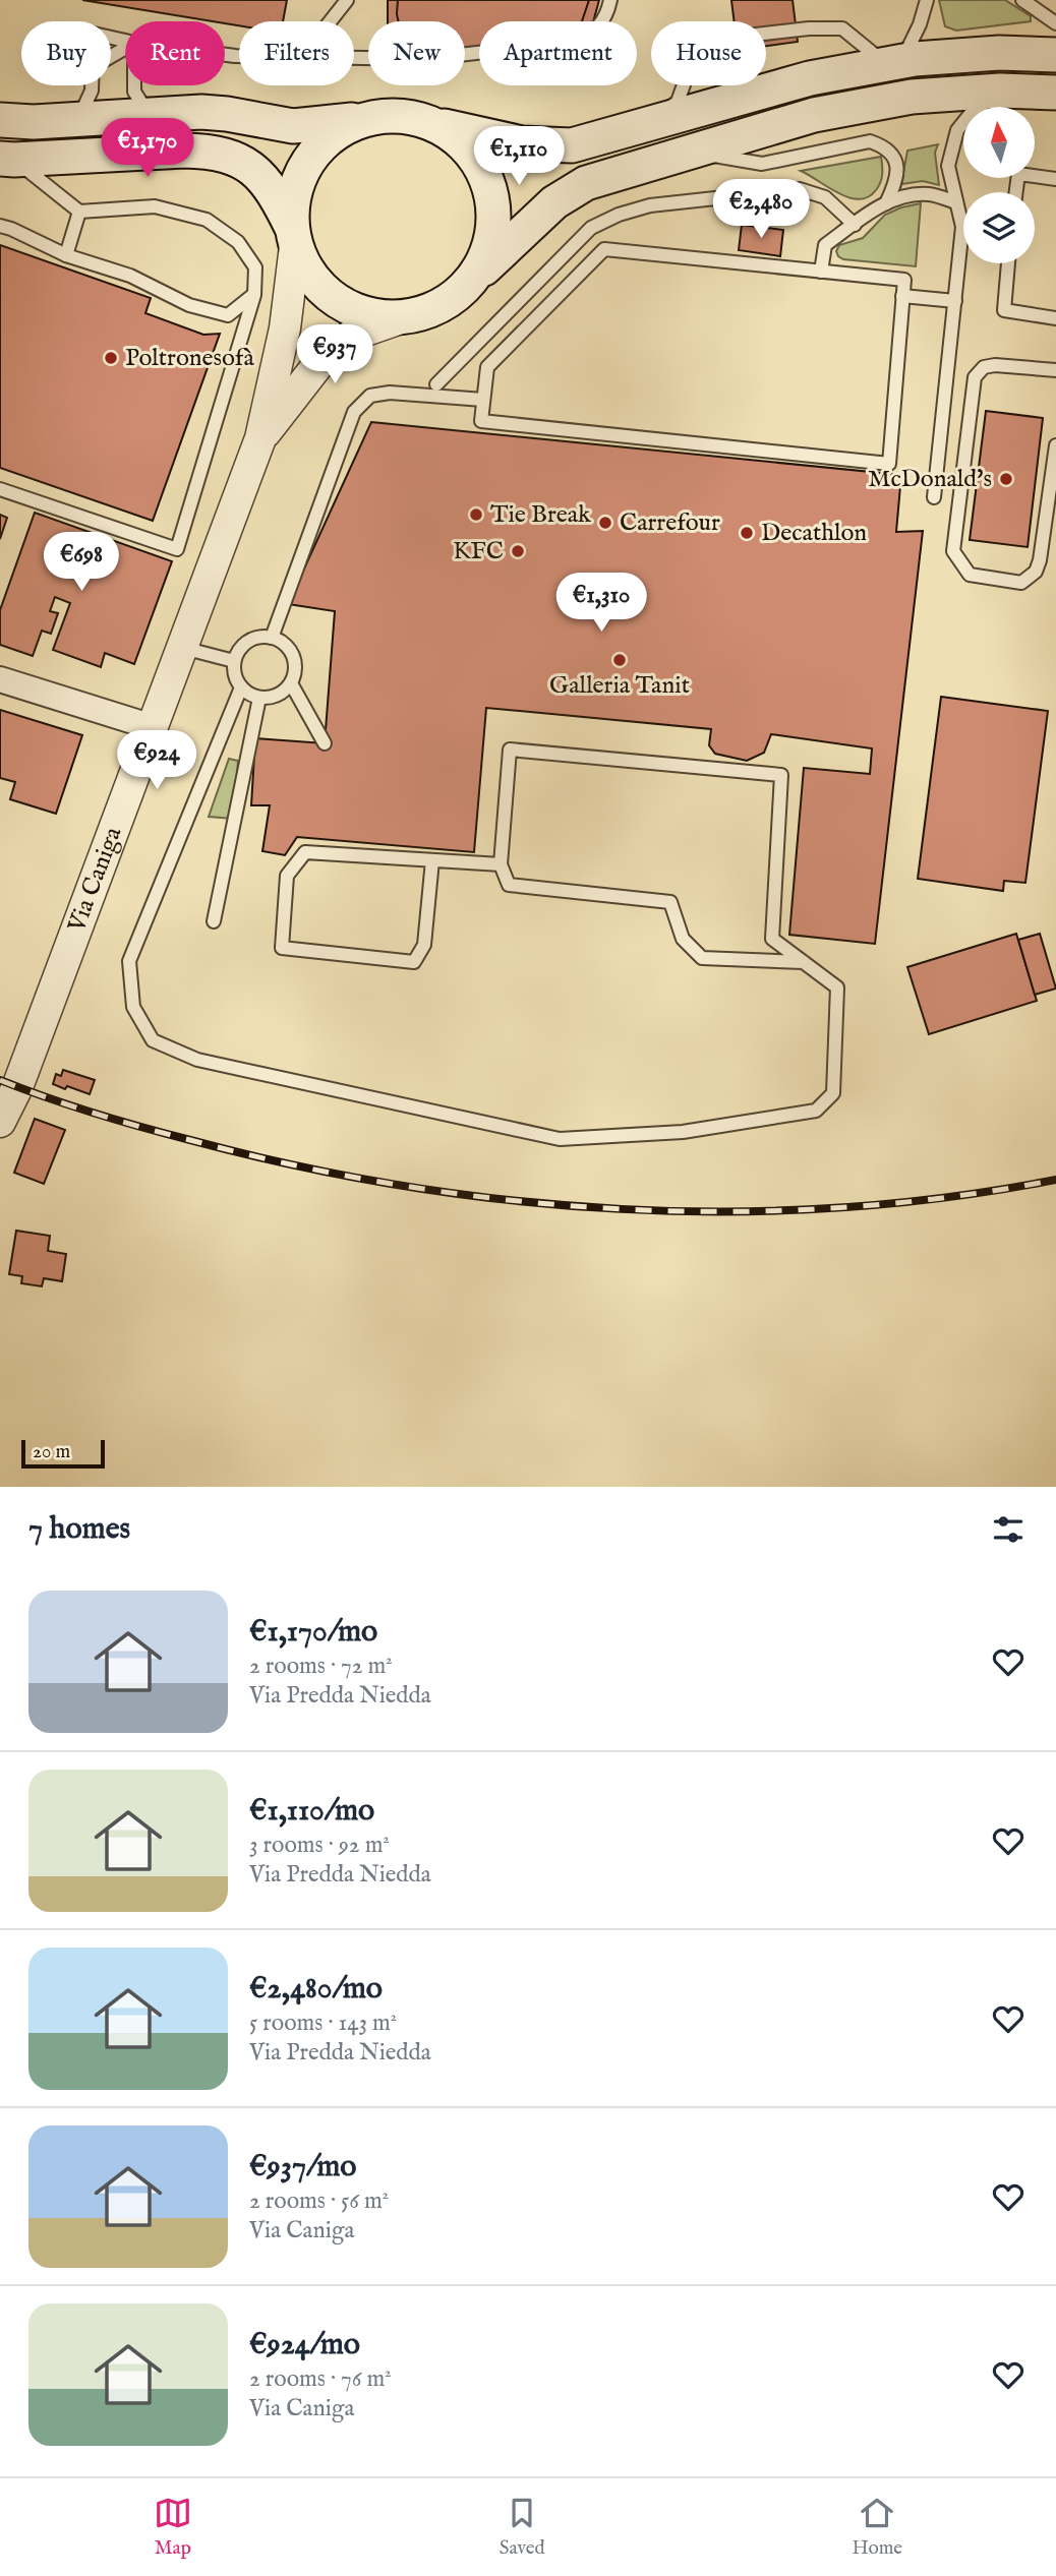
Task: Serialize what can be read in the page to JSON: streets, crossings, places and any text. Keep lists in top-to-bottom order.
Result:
{
  "streets": {
    "street": ["Via Caniga"]
  },
  "places": [
    "Poltronesofà",
    "McDonald's",
    "Tie Break",
    "Carrefour",
    "Decathlon",
    "KFC",
    "Galleria Tanit"
  ],
  "scale_bar": "20 m",
  "north": "top",
  "page": {
    "chip": [
      "Buy",
      "Rent",
      "Filters",
      "New",
      "Apartment",
      "House"
    ],
    "price": [
      "€1,170",
      "€1,110",
      "€2,480",
      "€937",
      "€698",
      "€1,310",
      "€924"
    ],
    "scale": "20 m",
    "heading": "7 homes",
    "list": [
      {
        "name": "€1,170/mo",
        "note": "2 rooms · 72 m² · Via Predda Niedda"
      },
      {
        "name": "€1,110/mo",
        "note": "3 rooms · 92 m² · Via Predda Niedda"
      },
      {
        "name": "€2,480/mo",
        "note": "5 rooms · 143 m² · Via Predda Niedda"
      },
      {
        "name": "€937/mo",
        "note": "2 rooms · 56 m² · Via Caniga"
      },
      {
        "name": "€924/mo",
        "note": "2 rooms · 76 m² · Via Caniga"
      }
    ],
    "tabs": ["Map", "Saved", "Home"]
  }
}
